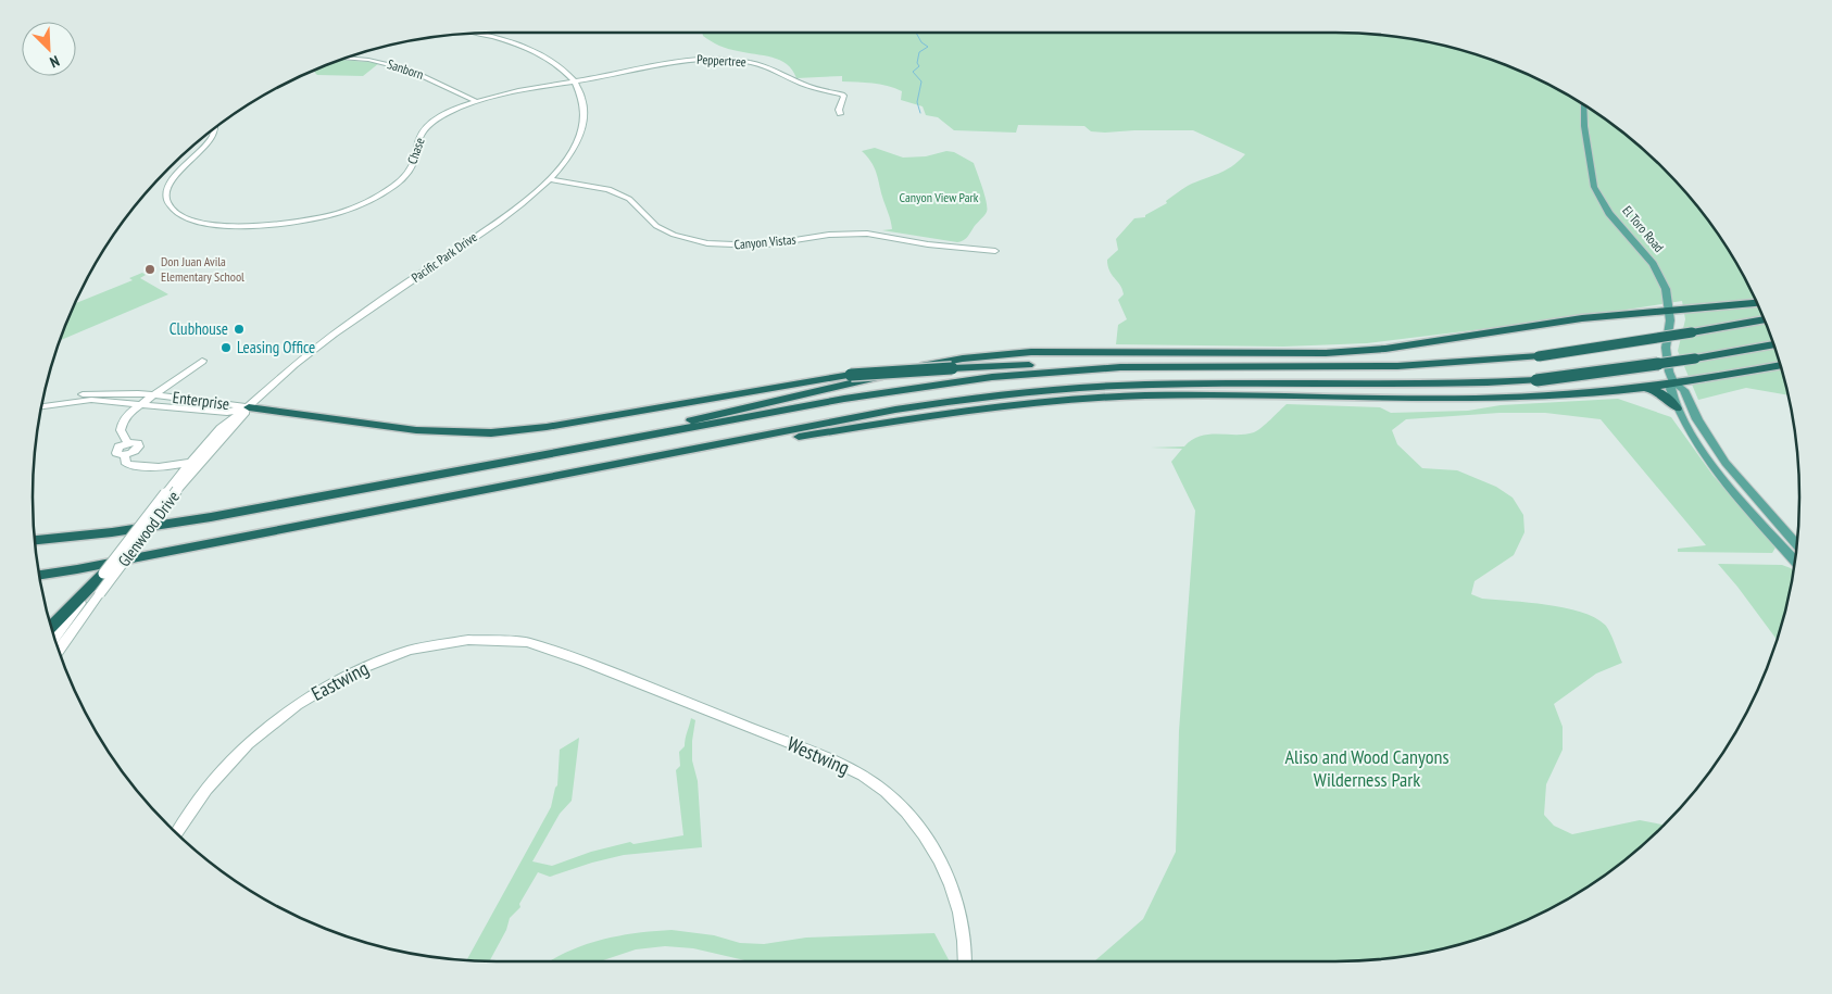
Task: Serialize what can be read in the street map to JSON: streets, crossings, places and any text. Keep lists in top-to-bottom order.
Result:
{
  "streets": {
    "main road": ["El Toro Road"],
    "street": [
      "Peppertree",
      "Sanborn",
      "Chase",
      "Canyon Vistas",
      "Pacific Park Drive",
      "Enterprise",
      "Glenwood Drive",
      "Eastwing",
      "Westwing"
    ]
  },
  "crossings": [
    ["Peppertree", "Chase"],
    ["Peppertree", "Pacific Park Drive"],
    ["Sanborn", "Chase"],
    ["Chase", "Pacific Park Drive"],
    ["Canyon Vistas", "Pacific Park Drive"],
    ["Pacific Park Drive", "Enterprise"],
    ["Pacific Park Drive", "Glenwood Drive"],
    ["Enterprise", "Glenwood Drive"],
    ["Eastwing", "Westwing"]
  ],
  "parks": ["Canyon View Park", "Aliso and Wood Canyons Wilderness Park"],
  "places": ["Don Juan Avila Elementary School", "Clubhouse", "Leasing Office"],
  "north": "bottom right"
}
